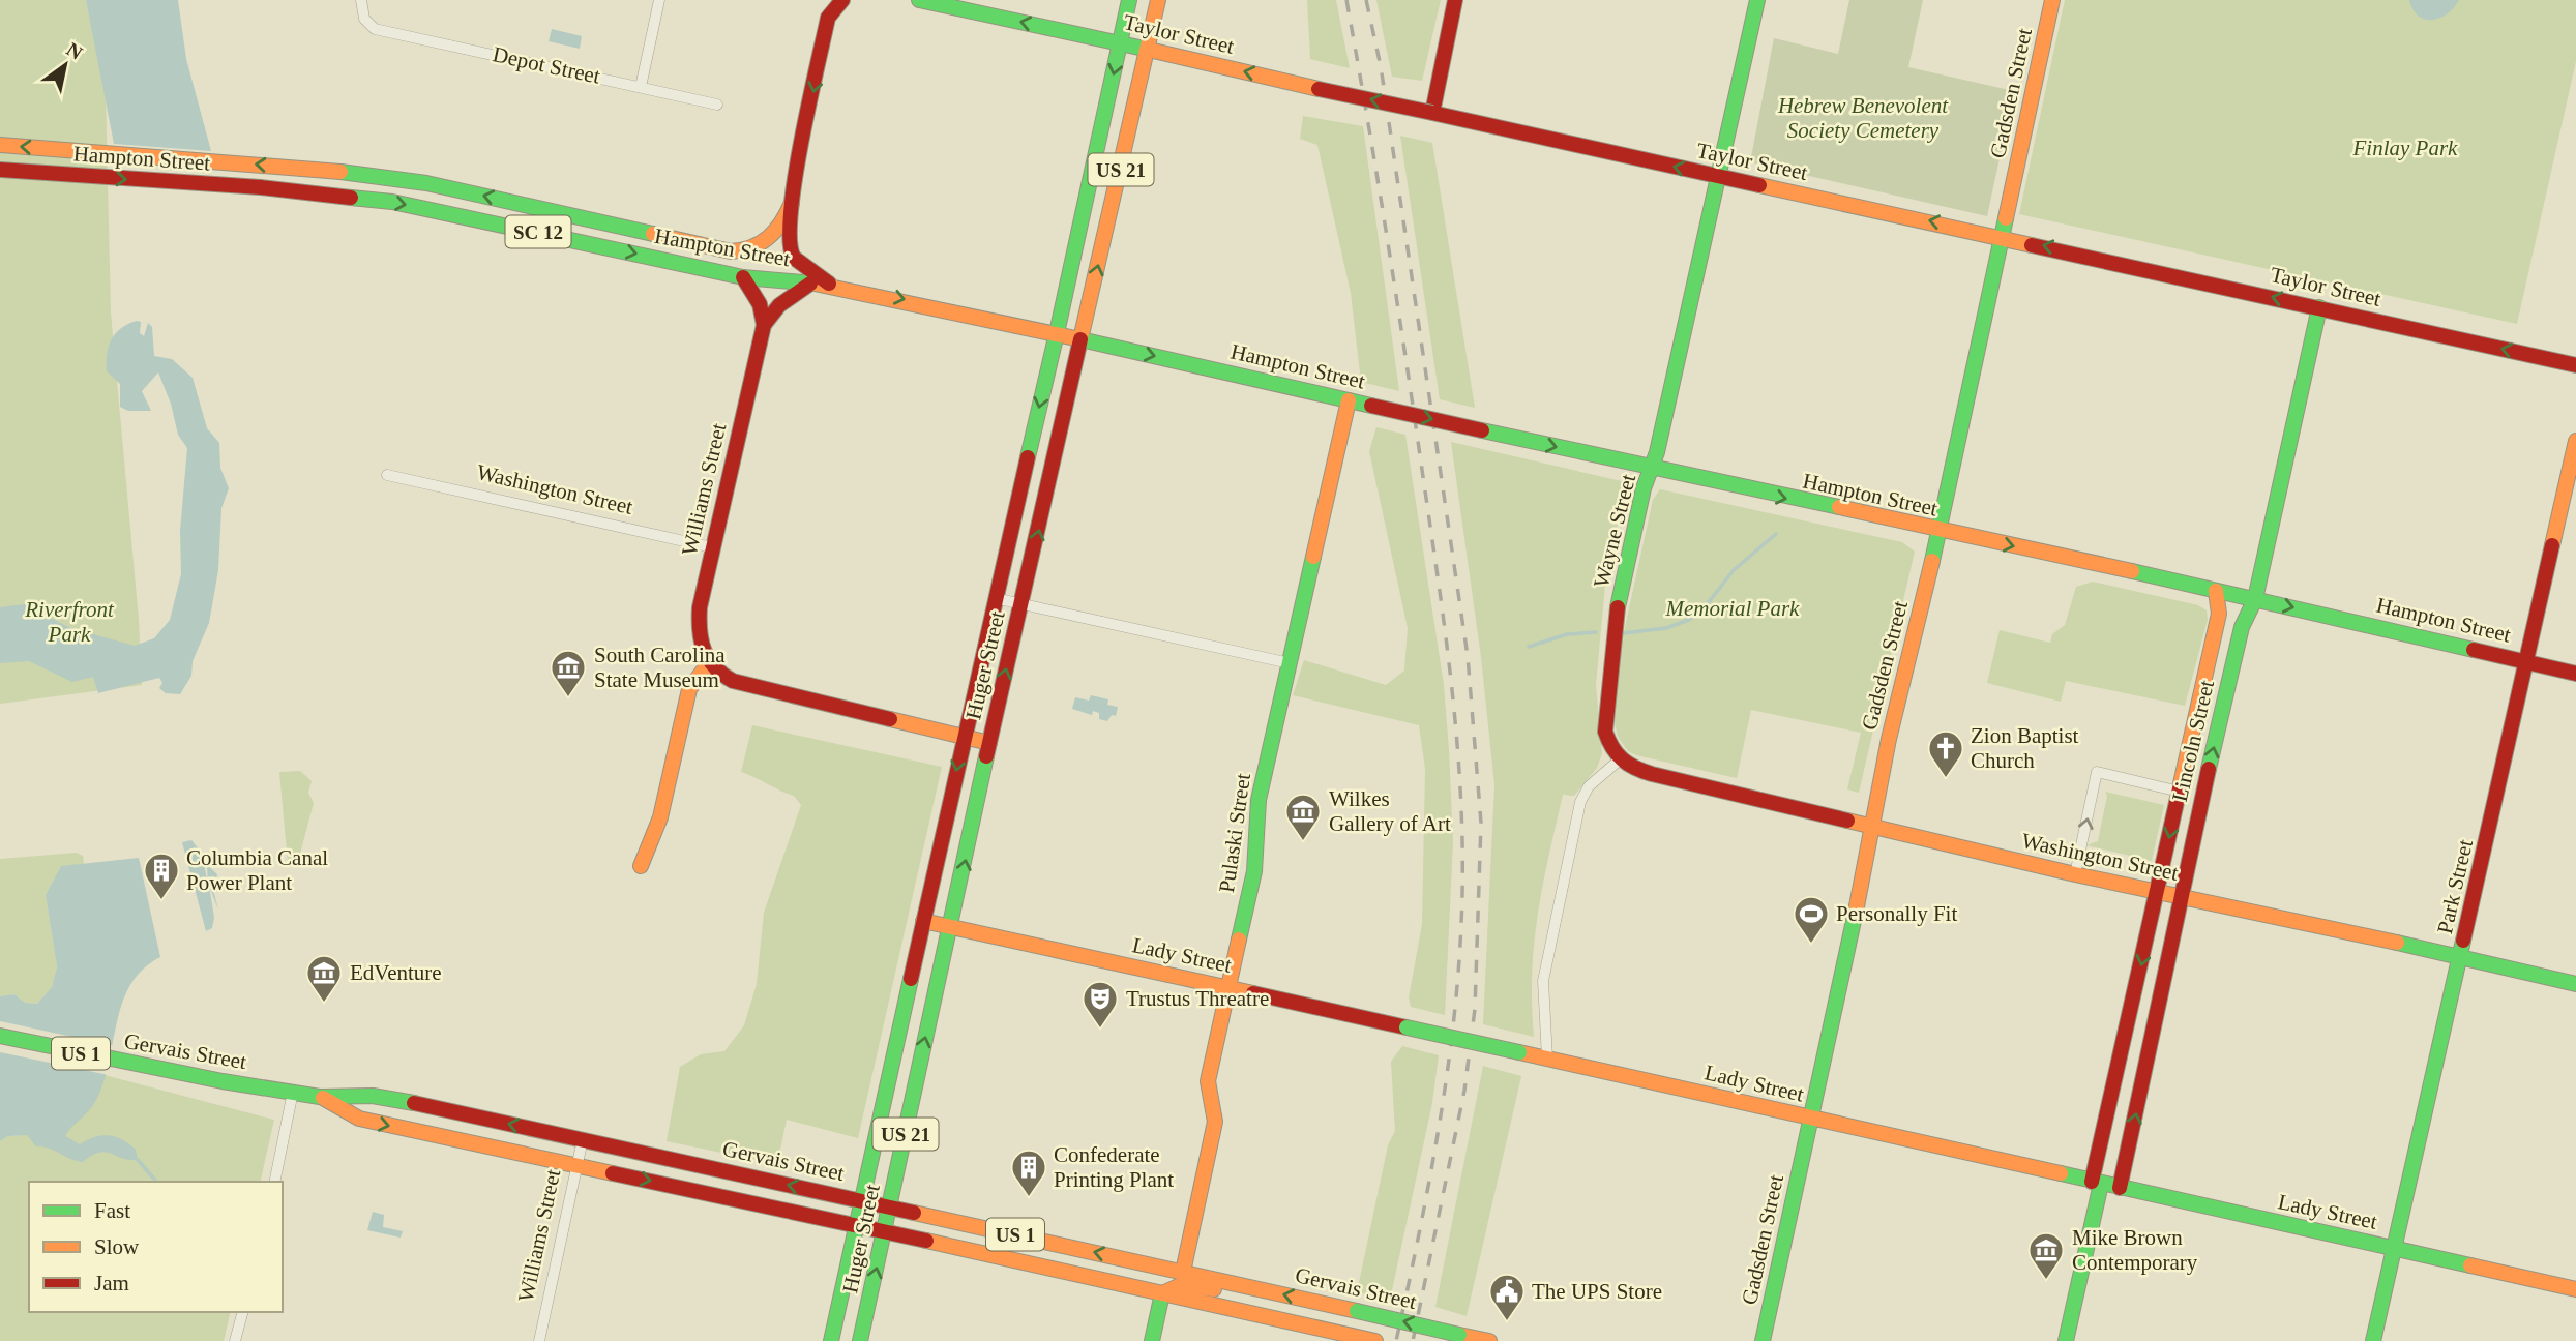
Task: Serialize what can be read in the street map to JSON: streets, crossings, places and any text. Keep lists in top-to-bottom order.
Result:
{
  "streets": {
    "main road": [
      "Taylor Street",
      "Gadsden Street",
      "Hampton Street",
      "US 21",
      "SC 12",
      "Washington Street",
      "Williams Street",
      "Wayne Street",
      "Huger Street",
      "Lincoln Street",
      "Pulaski Street",
      "Park Street",
      "Lady Street",
      "Gervais Street",
      "US 1"
    ],
    "street": ["Depot Street"]
  },
  "crossings": [
    ["Taylor Street", "Gadsden Street"],
    ["Taylor Street", "Wayne Street"],
    ["Taylor Street", "Huger Street"],
    ["Taylor Street", "Lincoln Street"],
    ["Gadsden Street", "Hampton Street"],
    ["Gadsden Street", "Washington Street"],
    ["Gadsden Street", "Lady Street"],
    ["Hampton Street", "SC 12"],
    ["Hampton Street", "Wayne Street"],
    ["Hampton Street", "Huger Street"],
    ["Hampton Street", "Lincoln Street"],
    ["Hampton Street", "Pulaski Street"],
    ["Hampton Street", "Park Street"],
    ["Washington Street", "Williams Street"],
    ["Washington Street", "Wayne Street"],
    ["Washington Street", "Lincoln Street"],
    ["Washington Street", "Park Street"],
    ["Williams Street", "Gervais Street"],
    ["Huger Street", "Lady Street"],
    ["Huger Street", "Gervais Street"],
    ["Lincoln Street", "Lady Street"],
    ["Pulaski Street", "Lady Street"],
    ["Pulaski Street", "Gervais Street"],
    ["Park Street", "Lady Street"]
  ],
  "one_way": ["Taylor Street"],
  "parks": [
    "Hebrew Benevolent Society Cemetery",
    "Finlay Park",
    "Memorial Park",
    "Riverfront Park"
  ],
  "places": {
    "museum": [
      "South Carolina State Museum",
      "Wilkes Gallery of Art",
      "EdVenture",
      "Mike Brown Contemporary"
    ],
    "church": ["Zion Baptist Church"],
    "building": ["Columbia Canal Power Plant", "Confederate Printing Plant"],
    "sports": ["Personally Fit"],
    "theatre": ["Trustus Threatre"],
    "public building": ["The UPS Store"]
  },
  "legend": ["Fast", "Slow", "Jam"],
  "north": "top right"
}
